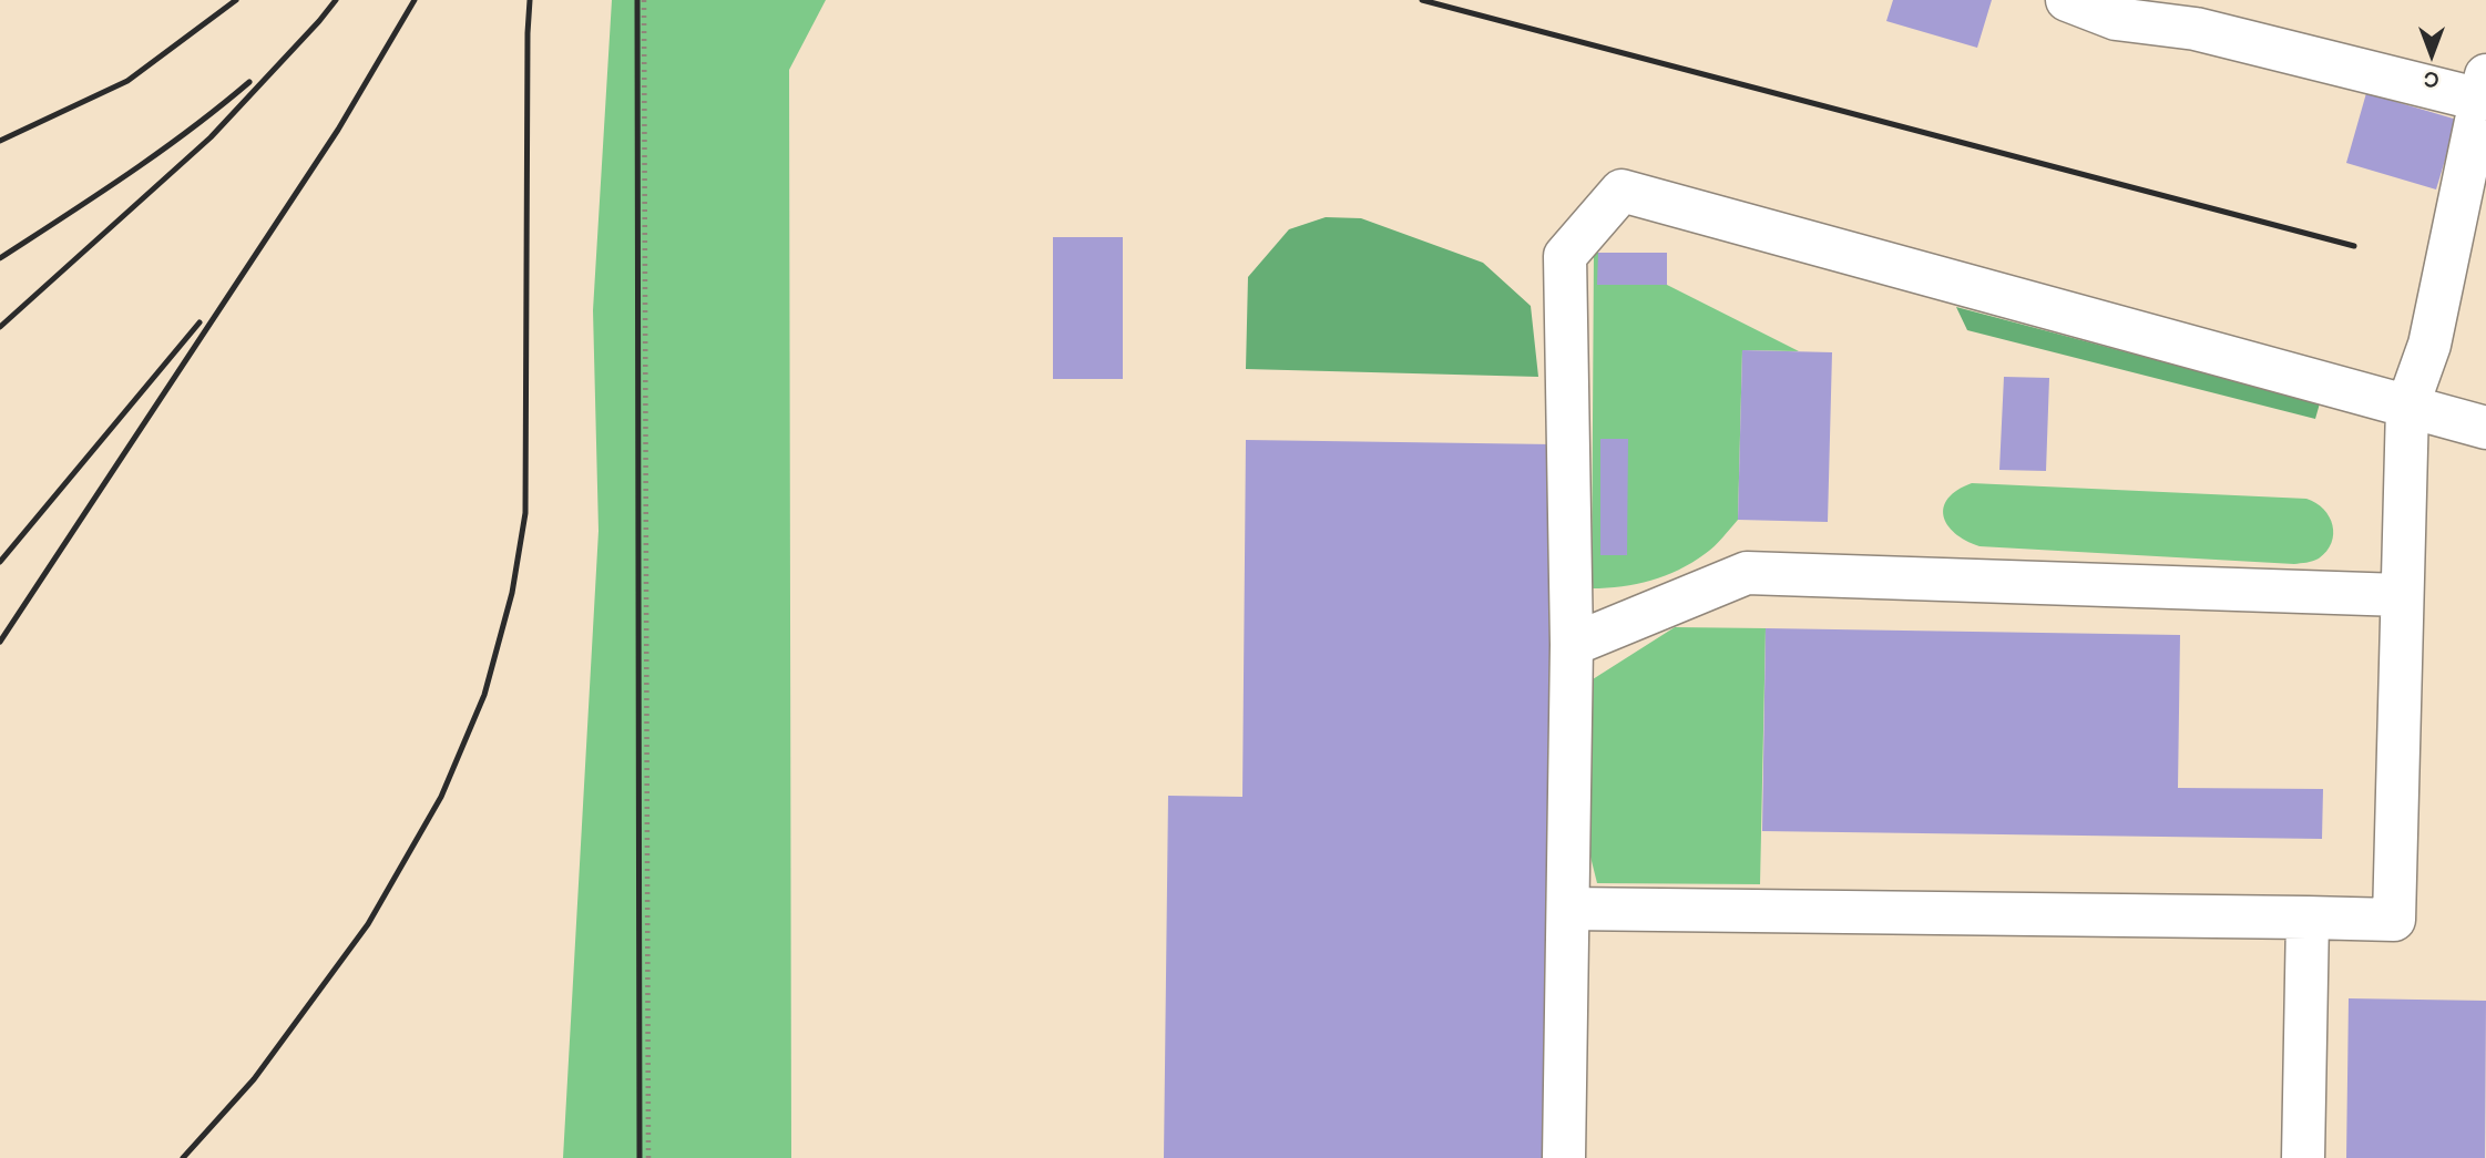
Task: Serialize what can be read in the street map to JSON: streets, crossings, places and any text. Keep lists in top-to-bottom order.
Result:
{
  "north": "bottom"
}
